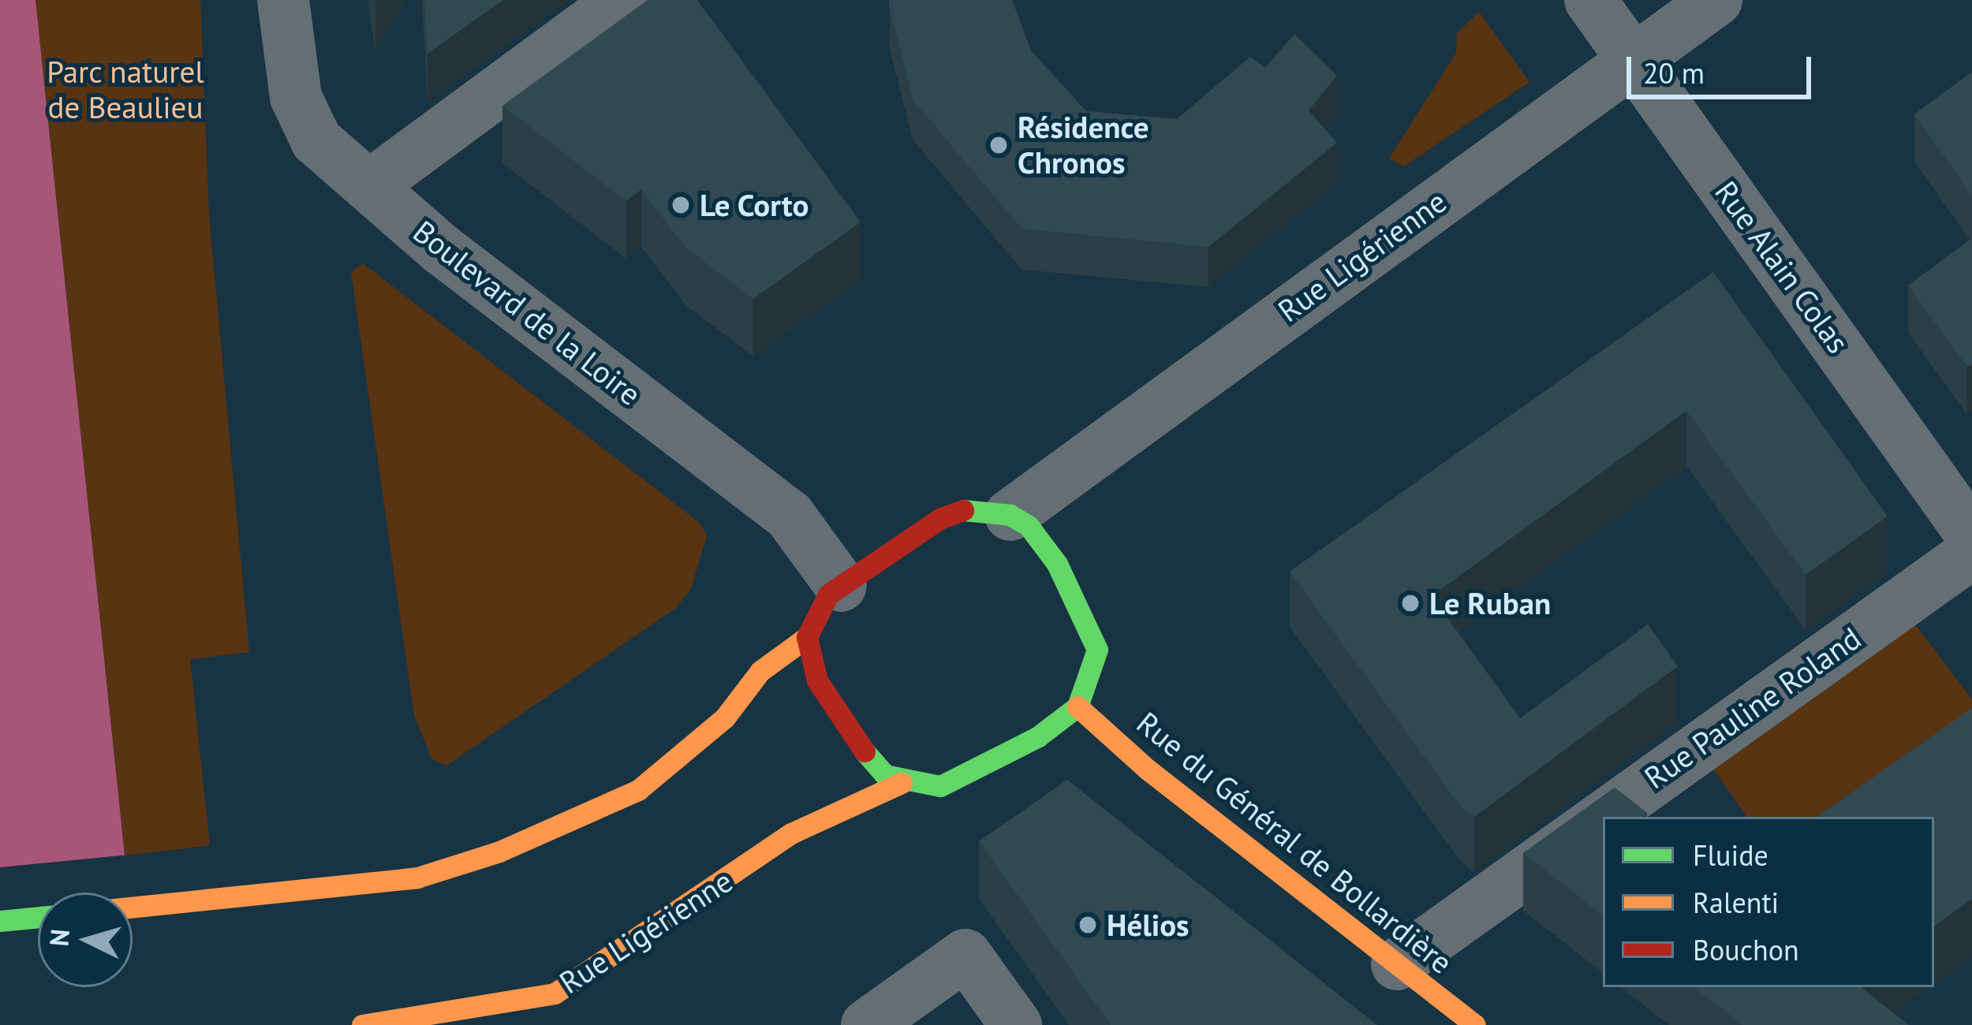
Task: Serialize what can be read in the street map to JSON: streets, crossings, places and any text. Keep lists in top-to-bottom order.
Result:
{
  "streets": {
    "street": [
      "Rue Ligérienne",
      "Rue Alain Colas",
      "Boulevard de la Loire",
      "Rue Pauline Roland",
      "Rue du Général de Bollardière"
    ]
  },
  "crossings": [
    ["Rue Ligérienne", "Rue Alain Colas"],
    ["Rue Ligérienne", "Boulevard de la Loire"],
    ["Rue Ligérienne", "Rue du Général de Bollardière"],
    ["Boulevard de la Loire", "Rue du Général de Bollardière"],
    ["Rue Pauline Roland", "Rue du Général de Bollardière"]
  ],
  "parks": ["Parc naturel de Beaulieu"],
  "places": [
    "Résidence Chronos",
    "Le Corto",
    "Le Ruban",
    "Hélios"
  ],
  "legend": ["Fluide", "Ralenti", "Bouchon"],
  "scale_bar": "20 m",
  "north": "left"
}
